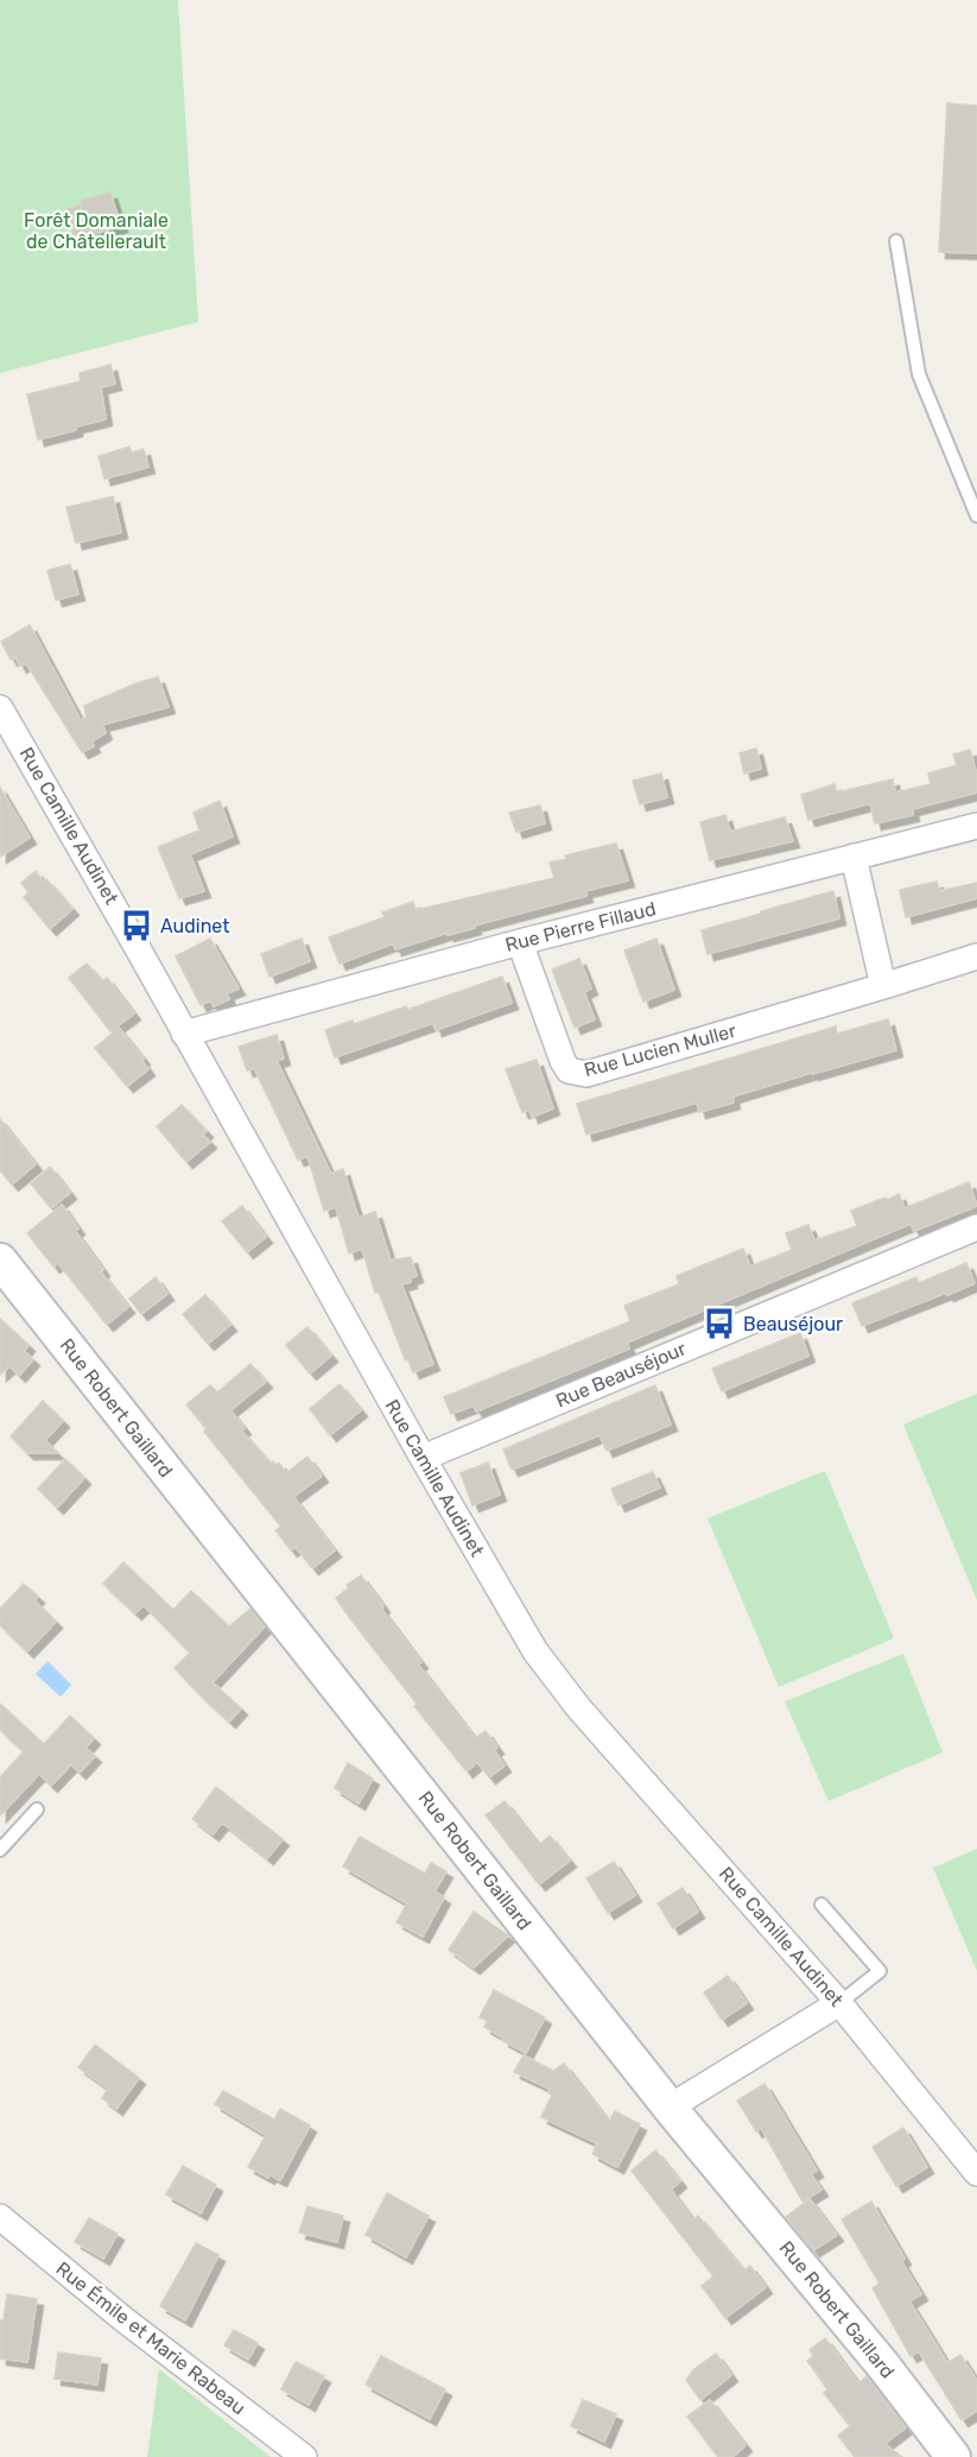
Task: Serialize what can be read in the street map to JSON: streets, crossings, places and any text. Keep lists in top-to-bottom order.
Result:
{
  "streets": {
    "street": [
      "Rue Camille Audinet",
      "Rue Pierre Fillaud",
      "Rue Lucien Muller",
      "Rue Beauséjour",
      "Rue Robert Gaillard",
      "Rue Émile et Marie Rabeau"
    ]
  },
  "crossings": [
    ["Rue Camille Audinet", "Rue Pierre Fillaud"],
    ["Rue Camille Audinet", "Rue Beauséjour"],
    ["Rue Pierre Fillaud", "Rue Lucien Muller"]
  ],
  "parks": ["Forêt Domaniale de Châtellerault"],
  "places": {
    "bus stop": ["Audinet", "Beauséjour"]
  }
}
